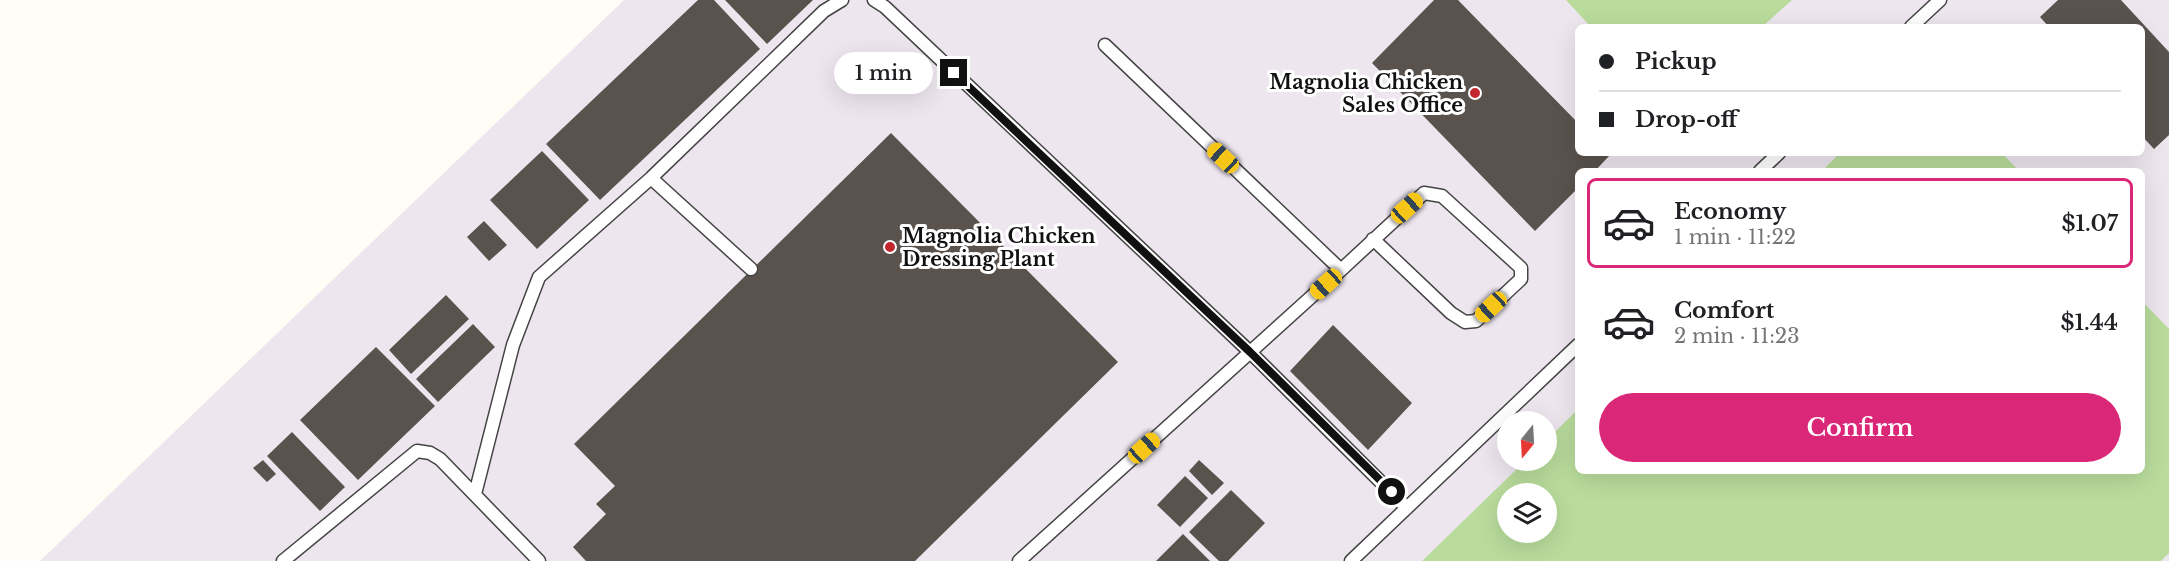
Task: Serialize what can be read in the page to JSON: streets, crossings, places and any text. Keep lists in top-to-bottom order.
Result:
{
  "places": ["Magnolia Chicken Sales Office", "Magnolia Chicken Dressing Plant"],
  "north": "bottom",
  "page": {
    "banner": ["Pickup", "Drop-off"],
    "bubble": "1 min",
    "list": [
      {
        "name": "Economy",
        "note": "1 min · 11:22",
        "value": "$1.07"
      },
      {
        "name": "Comfort",
        "note": "2 min · 11:23",
        "value": "$1.44"
      }
    ],
    "buttons": "Confirm"
  }
}
